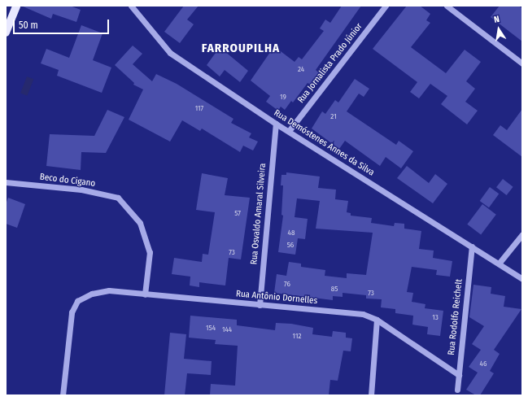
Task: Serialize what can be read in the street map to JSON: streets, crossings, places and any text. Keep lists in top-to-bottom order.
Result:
{
  "streets": {
    "street": [
      "Rua Jornalista Prado Júnior",
      "Rua Demóstenes Annes da Silva",
      "Beco do Cigano",
      "Rua Osvaldo Amaral Silveira",
      "Rua Antônio Dornelles",
      "Rua Rodolfo Reichelt"
    ]
  },
  "crossings": [
    ["Rua Jornalista Prado Júnior", "Rua Demóstenes Annes da Silva"],
    ["Rua Demóstenes Annes da Silva", "Rua Osvaldo Amaral Silveira"],
    ["Rua Demóstenes Annes da Silva", "Rua Rodolfo Reichelt"],
    ["Beco do Cigano", "Rua Antônio Dornelles"],
    ["Rua Osvaldo Amaral Silveira", "Rua Antônio Dornelles"],
    ["Rua Antônio Dornelles", "Rua Rodolfo Reichelt"]
  ],
  "districts": ["FARROUPILHA"],
  "house_numbers": [
    "24",
    "19",
    "117",
    "21",
    "57",
    "48",
    "56",
    "73",
    "76",
    "85",
    "73",
    "13",
    "154",
    "144",
    "112",
    "46"
  ],
  "scale_bar": "50 m",
  "north": "top"
}
